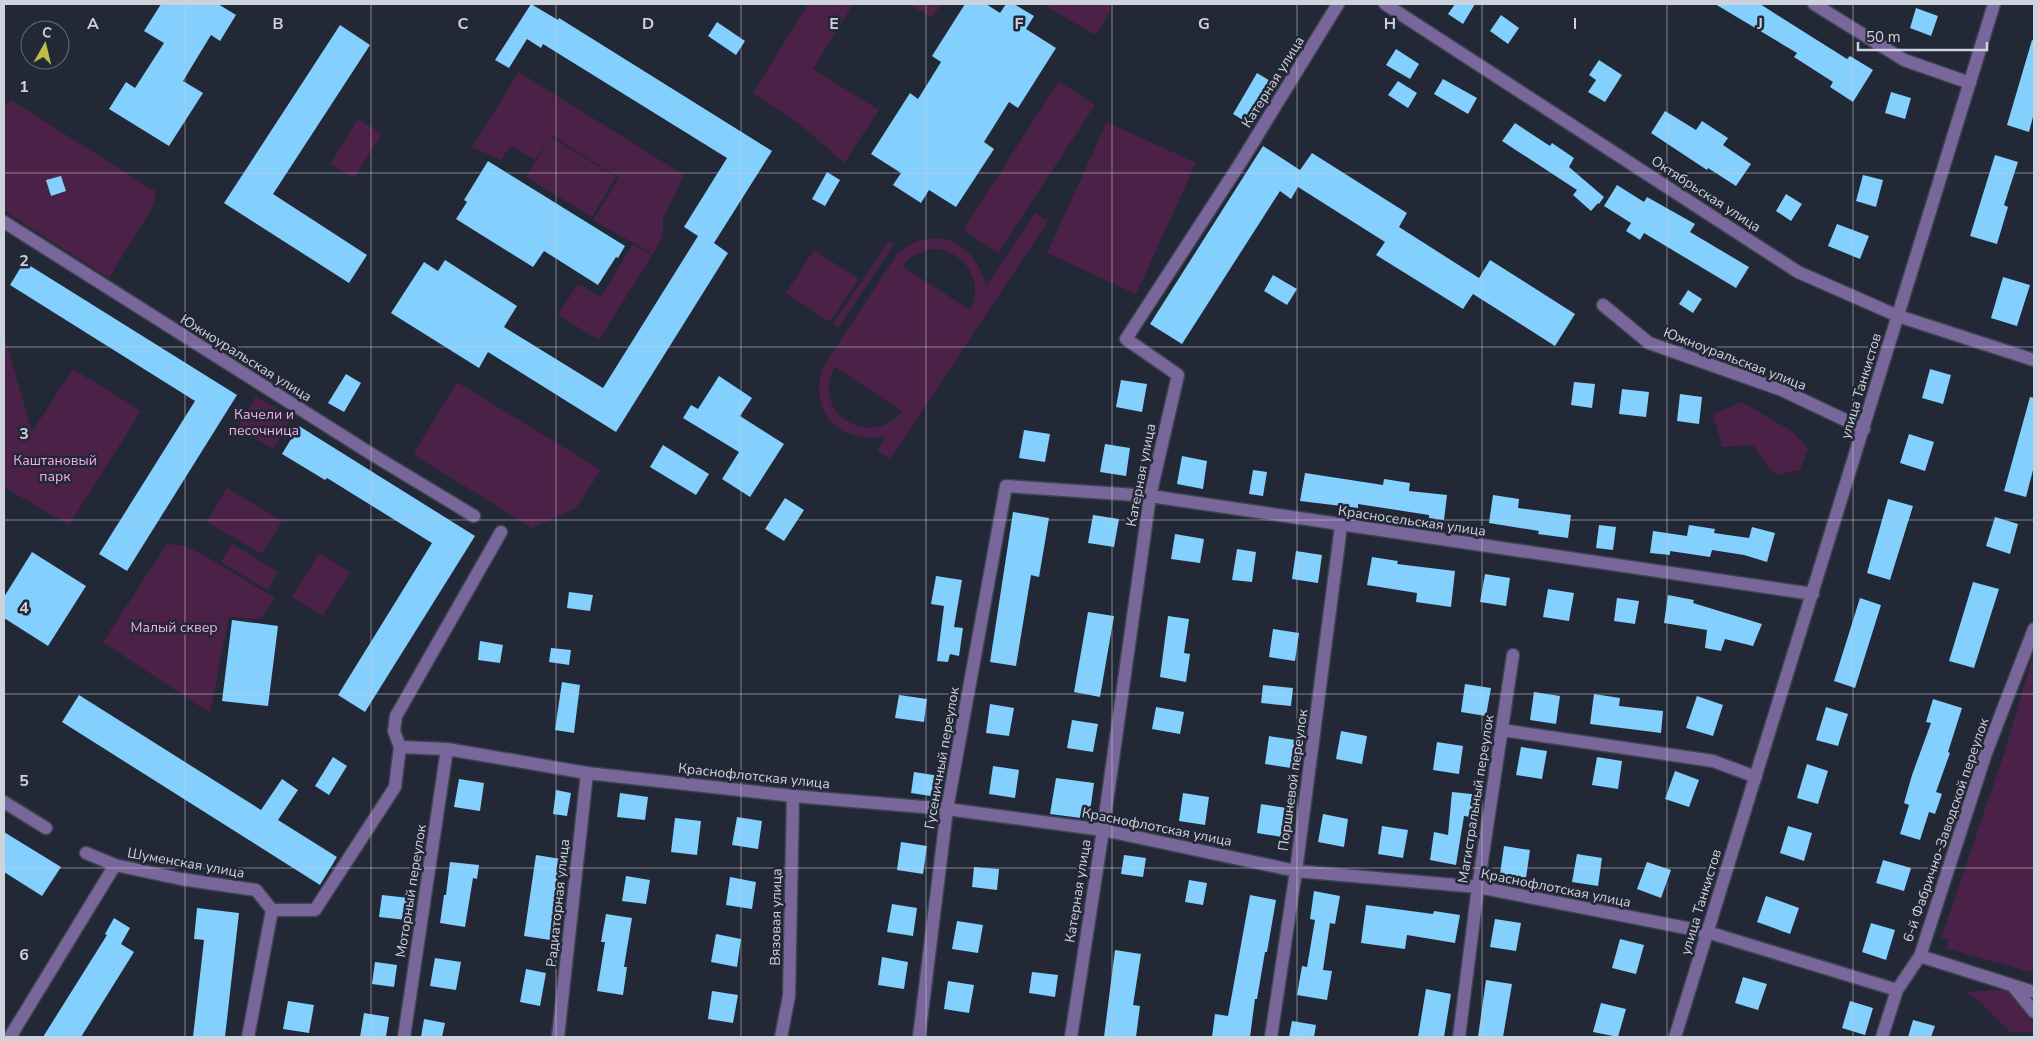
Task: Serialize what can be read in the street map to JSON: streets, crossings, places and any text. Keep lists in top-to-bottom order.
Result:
{
  "streets": {
    "street": [
      "Катерная улица",
      "Октябрьская улица",
      "Южноуральская улица",
      "улица Танкистов",
      "Красносельская улица",
      "Гусеничный переулок",
      "Краснофлотская улица",
      "Поршневой переулок",
      "Магистральный переулок",
      "6-й Фабрично-Заводской переулок",
      "Шуменская улица",
      "Моторный переулок",
      "Радиаторная улица",
      "Вязовая улица"
    ]
  },
  "crossings": [
    ["Катерная улица", "Красносельская улица"],
    ["Катерная улица", "Краснофлотская улица"],
    ["Октябрьская улица", "улица Танкистов"],
    ["Южноуральская улица", "улица Танкистов"],
    ["улица Танкистов", "Красносельская улица"],
    ["улица Танкистов", "Краснофлотская улица"],
    ["Красносельская улица", "Гусеничный переулок"],
    ["Красносельская улица", "Поршневой переулок"],
    ["Гусеничный переулок", "Краснофлотская улица"],
    ["Краснофлотская улица", "Поршневой переулок"],
    ["Краснофлотская улица", "Магистральный переулок"],
    ["Краснофлотская улица", "6-й Фабрично-Заводской переулок"],
    ["Краснофлотская улица", "Моторный переулок"],
    ["Краснофлотская улица", "Радиаторная улица"],
    ["Краснофлотская улица", "Вязовая улица"]
  ],
  "parks": ["Качели и песочница", "Каштановый парк", "Малый сквер"],
  "scale_bar": "50 m",
  "north": "top",
  "grid": {
    "columns": [
      "A",
      "B",
      "C",
      "D",
      "E",
      "F",
      "G",
      "H",
      "I",
      "J"
    ],
    "rows": [
      "1",
      "2",
      "3",
      "4",
      "5",
      "6"
    ]
  }
}
